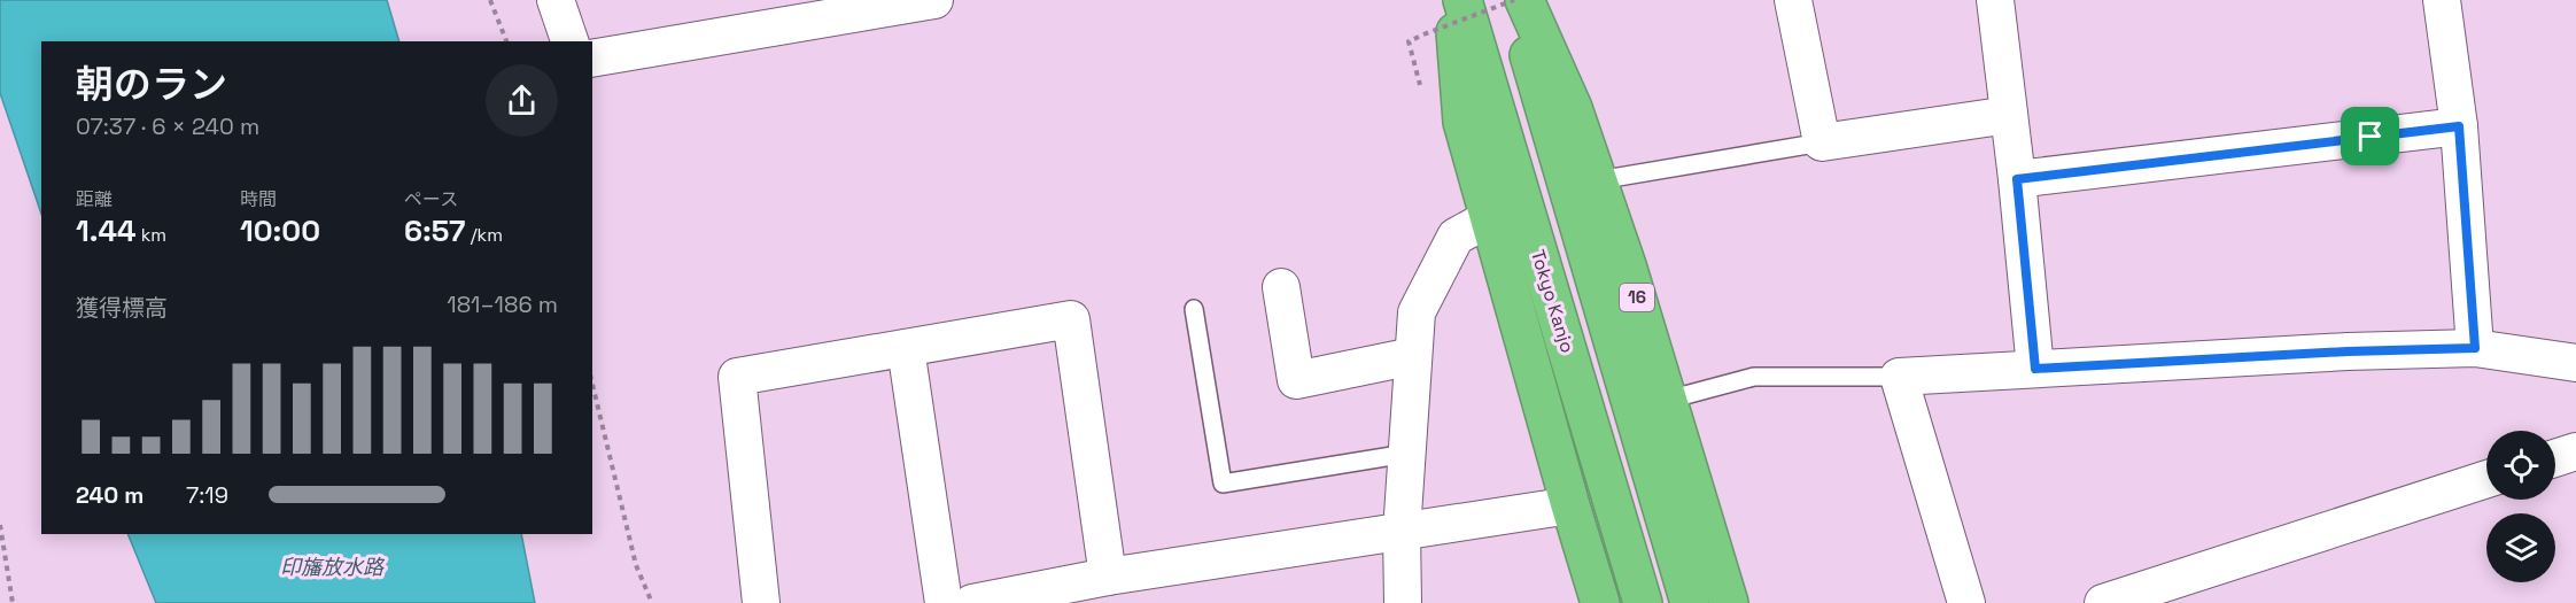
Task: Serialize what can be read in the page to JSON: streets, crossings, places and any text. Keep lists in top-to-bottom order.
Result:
{
  "streets": {
    "highway": ["16", "Tokyo Kanjo"]
  },
  "water": ["印旛放水路"],
  "page": {
    "heading": ["朝のラン", "07:37 · 6 × 240 m"],
    "stats": [
      ["距離", "1.44 km"],
      ["時間", "10:00"],
      ["ペース", "6:57 /km"]
    ],
    "chart": ["獲得標高", "181–186 m"],
    "list": [
      {
        "name": "240 m",
        "note": "7:19"
      }
    ]
  }
}
